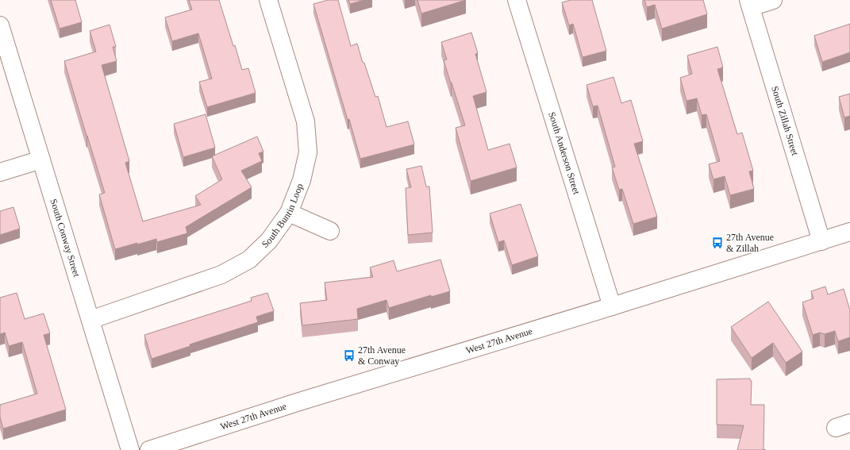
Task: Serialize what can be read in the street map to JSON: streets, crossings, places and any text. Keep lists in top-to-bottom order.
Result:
{
  "streets": {
    "street": [
      "South Zillah Street",
      "South Anderson Street",
      "South Buntin Loop",
      "South Conway Street",
      "West 27th Avenue"
    ]
  },
  "crossings": [
    ["South Zillah Street", "West 27th Avenue"],
    ["South Anderson Street", "West 27th Avenue"],
    ["South Buntin Loop", "South Conway Street"]
  ],
  "places": {
    "bus stop": ["27th Avenue & Zillah", "27th Avenue & Conway"]
  }
}
